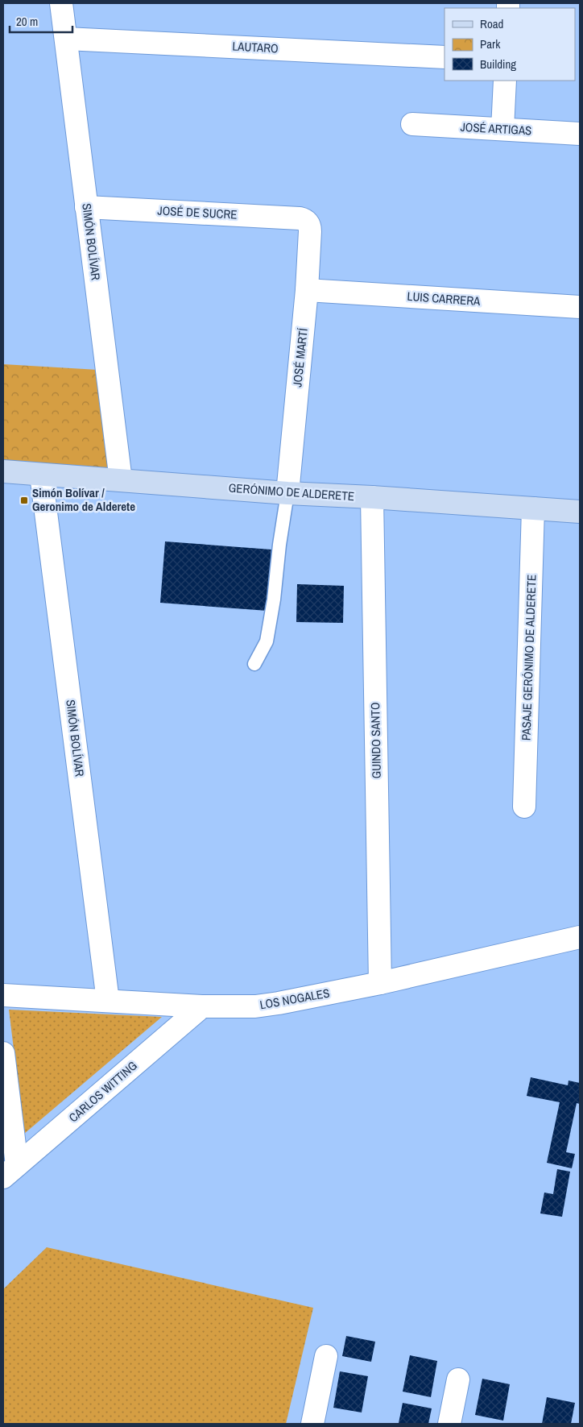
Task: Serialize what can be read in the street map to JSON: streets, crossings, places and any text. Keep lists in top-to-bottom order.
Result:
{
  "streets": {
    "street": [
      "LAUTARO",
      "JOSÉ ARTIGAS",
      "JOSÉ DE SUCRE",
      "SIMÓN BOLÍVAR",
      "LUIS CARRERA",
      "JOSÉ MARTÍ",
      "GERÓNIMO DE ALDERETE",
      "PASAJE GERÓNIMO DE ALDERETE",
      "GUINDO SANTO",
      "LOS NOGALES",
      "CARLOS WITTING"
    ]
  },
  "crossings": [
    ["LAUTARO", "SIMÓN BOLÍVAR"],
    ["JOSÉ DE SUCRE", "SIMÓN BOLÍVAR"],
    ["JOSÉ DE SUCRE", "JOSÉ MARTÍ"],
    ["SIMÓN BOLÍVAR", "GERÓNIMO DE ALDERETE"],
    ["SIMÓN BOLÍVAR", "LOS NOGALES"],
    ["LUIS CARRERA", "JOSÉ MARTÍ"],
    ["JOSÉ MARTÍ", "GERÓNIMO DE ALDERETE"],
    ["GERÓNIMO DE ALDERETE", "PASAJE GERÓNIMO DE ALDERETE"],
    ["GERÓNIMO DE ALDERETE", "GUINDO SANTO"],
    ["GUINDO SANTO", "LOS NOGALES"],
    ["LOS NOGALES", "CARLOS WITTING"]
  ],
  "places": {
    "transit": ["Simón Bolívar / Geronimo de Alderete"]
  },
  "legend": ["Road", "Park", "Building"],
  "scale_bar": "20 m"
}
